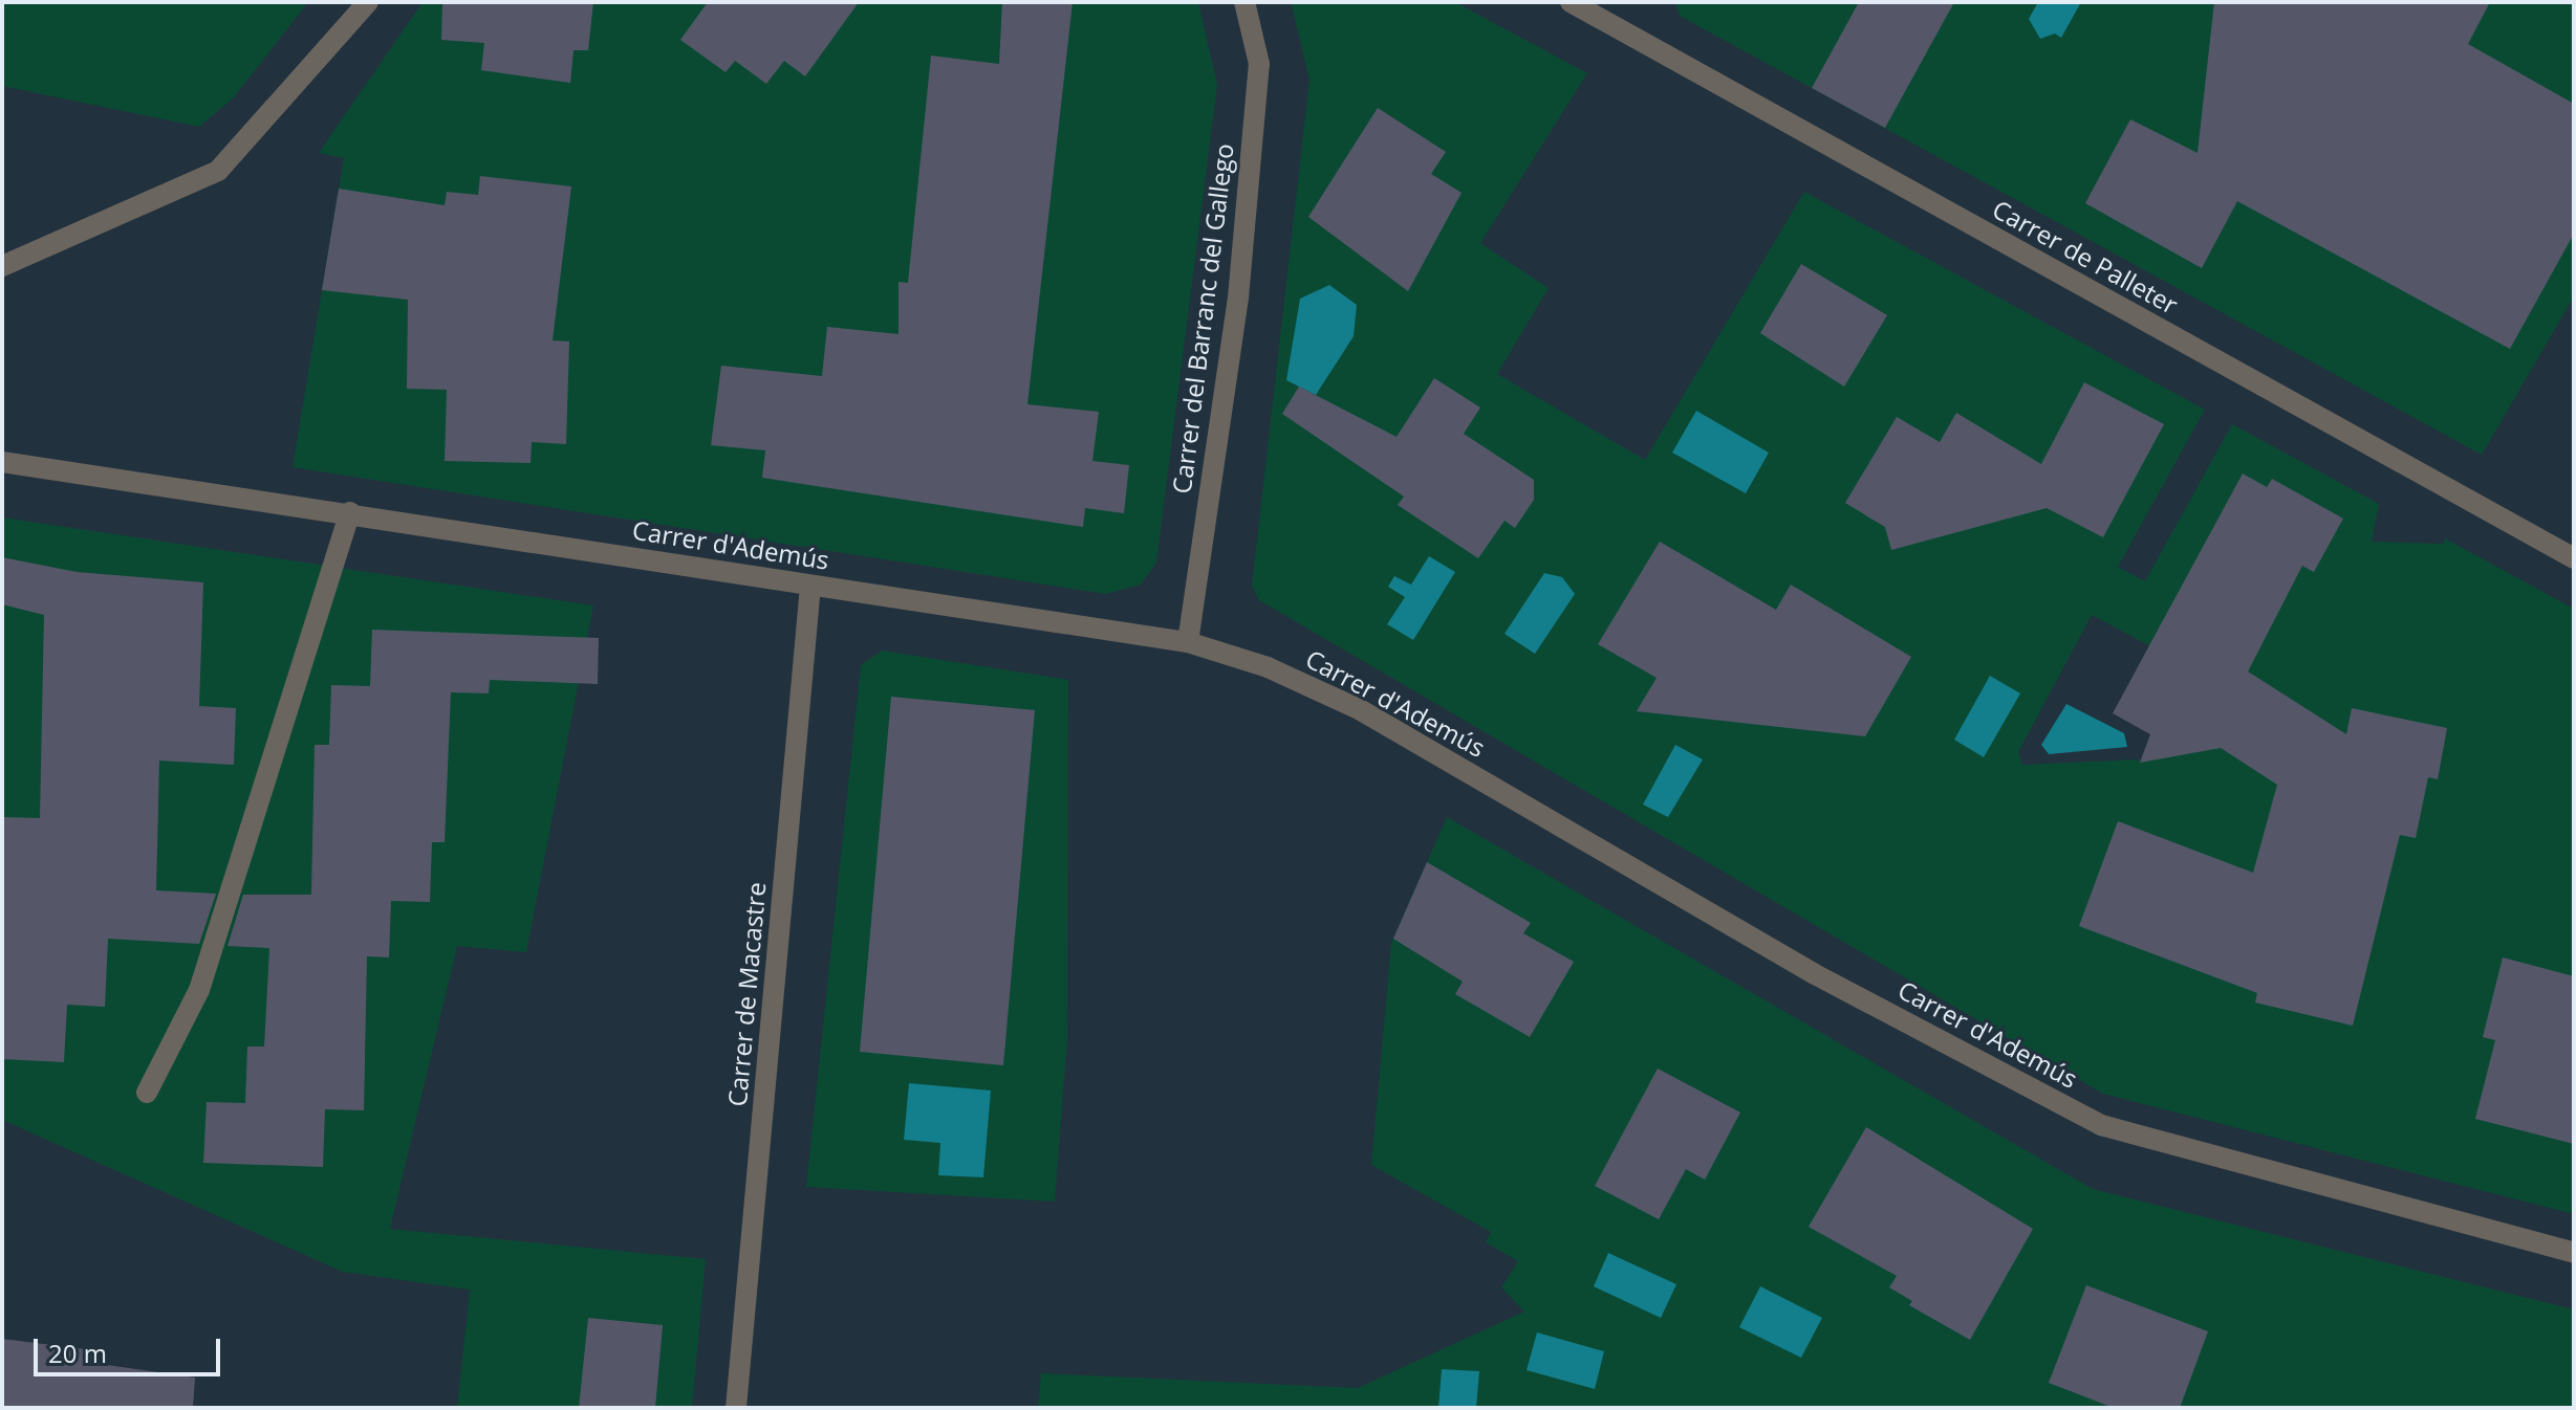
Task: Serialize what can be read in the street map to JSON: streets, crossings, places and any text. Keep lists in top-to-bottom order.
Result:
{
  "streets": {
    "street": [
      "Carrer de Palleter",
      "Carrer del Barranc del Gallego",
      "Carrer d'Ademús",
      "Carrer de Macastre"
    ]
  },
  "crossings": [
    ["Carrer del Barranc del Gallego", "Carrer d'Ademús"],
    ["Carrer d'Ademús", "Carrer de Macastre"]
  ],
  "scale_bar": "20 m"
}
